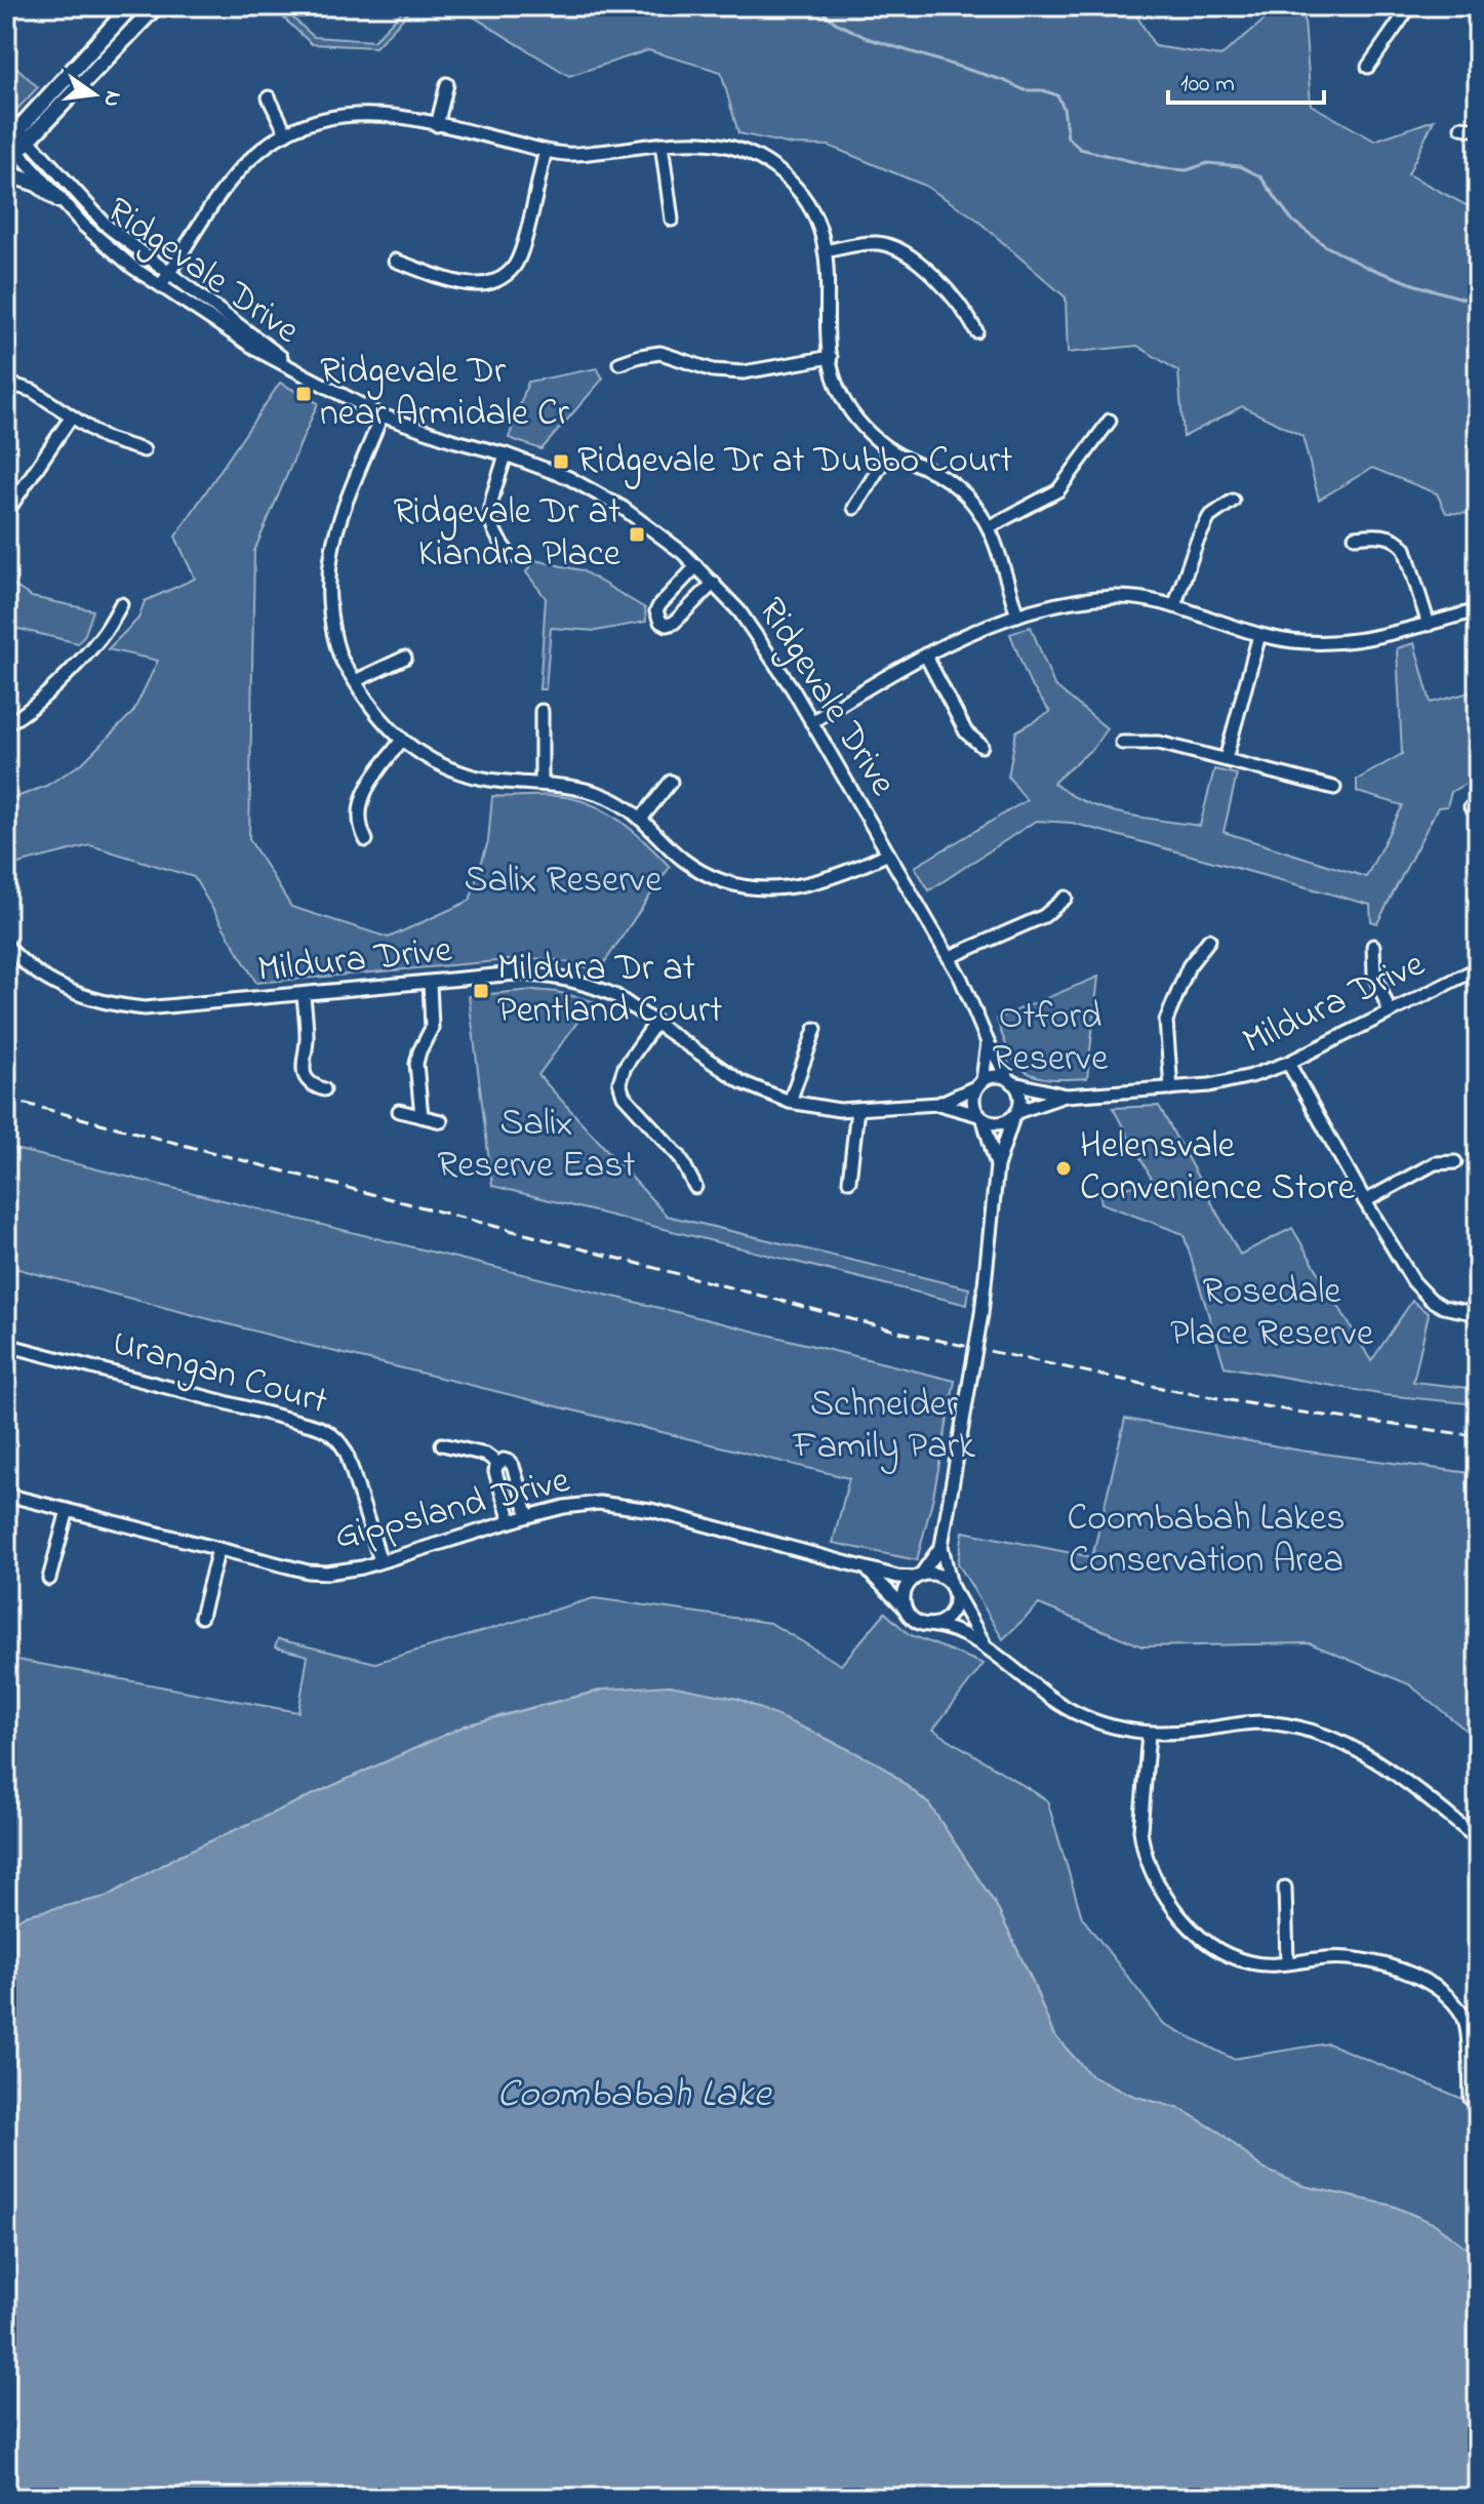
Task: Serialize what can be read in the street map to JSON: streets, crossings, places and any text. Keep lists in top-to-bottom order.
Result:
{
  "streets": {
    "street": [
      "Ridgevale Drive",
      "Mildura Drive",
      "Urangan Court",
      "Gippsland Drive"
    ]
  },
  "crossings": [
    ["Ridgevale Drive", "Mildura Drive"],
    ["Urangan Court", "Gippsland Drive"]
  ],
  "water": ["Coombabah Lake"],
  "parks": [
    "Salix Reserve",
    "Otford Reserve",
    "Salix Reserve East",
    "Rosedale Place Reserve",
    "Schneider Family Park",
    "Coombabah Lakes Conservation Area"
  ],
  "places": {
    "transit": [
      "Ridgevale Dr near Armidale Cr",
      "Ridgevale Dr at Dubbo Court",
      "Ridgevale Dr at Kiandra Place",
      "Mildura Dr at Pentland Court"
    ],
    "other": ["Helensvale Convenience Store"]
  },
  "scale_bar": "100 m",
  "north": "right"
}
